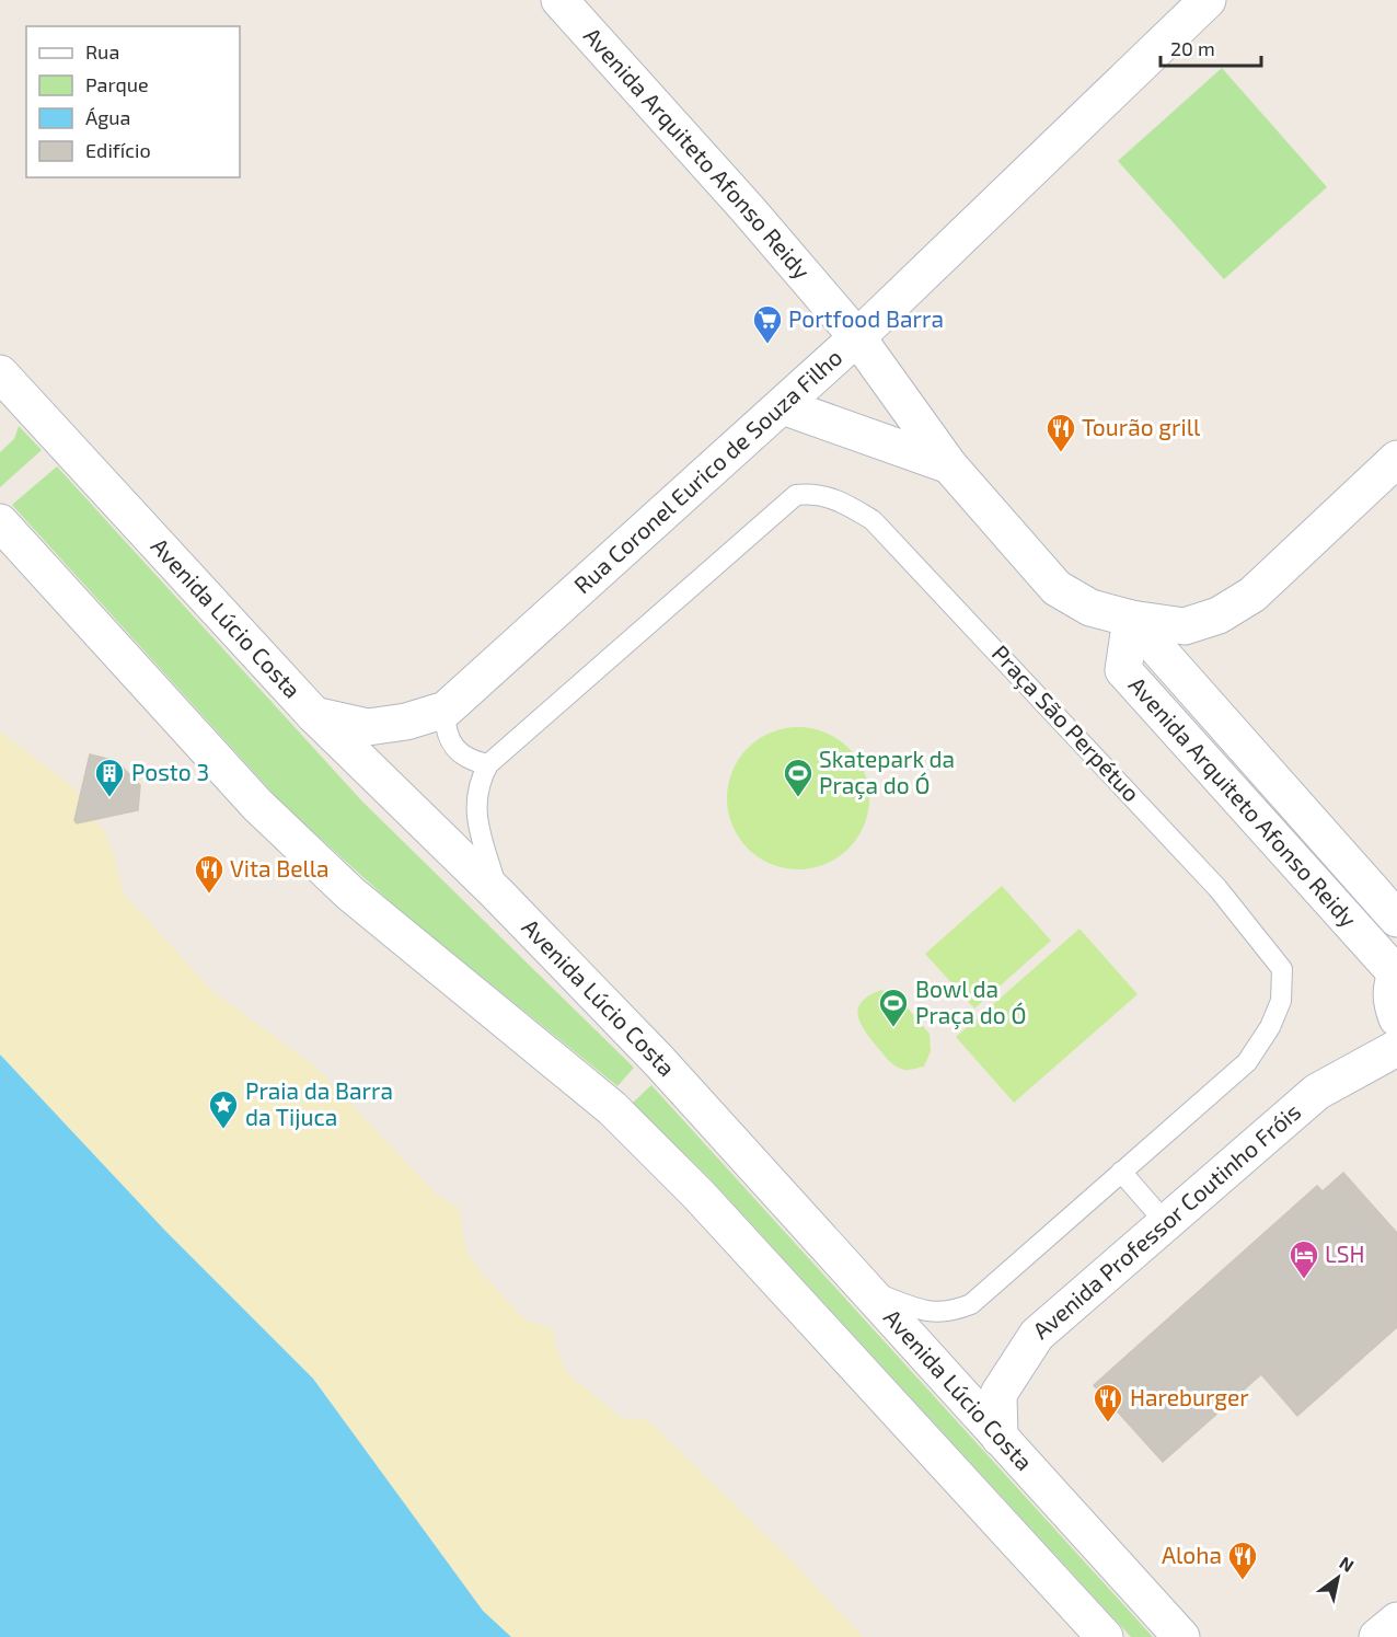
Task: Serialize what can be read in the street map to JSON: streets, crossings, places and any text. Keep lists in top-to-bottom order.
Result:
{
  "streets": {
    "street": [
      "Avenida Arquiteto Afonso Reidy",
      "Rua Coronel Eurico de Souza Filho",
      "Avenida Lúcio Costa",
      "Avenida Professor Coutinho Fróis"
    ],
    "lane": ["Praça São Perpétuo"]
  },
  "crossings": [
    ["Avenida Arquiteto Afonso Reidy", "Rua Coronel Eurico de Souza Filho"],
    ["Rua Coronel Eurico de Souza Filho", "Avenida Lúcio Costa"],
    ["Avenida Lúcio Costa", "Praça São Perpétuo"],
    ["Avenida Lúcio Costa", "Avenida Professor Coutinho Fróis"]
  ],
  "places": {
    "supermarket": ["Portfood Barra"],
    "restaurant": [
      "Tourão grill",
      "Vita Bella",
      "Hareburger",
      "Aloha"
    ],
    "building": ["Posto 3"],
    "sports": ["Skatepark da Praça do Ó", "Bowl da Praça do Ó"],
    "place": ["Praia da Barra da Tijuca"],
    "hotel": ["LSH"]
  },
  "legend": [
    "Rua",
    "Parque",
    "Água",
    "Edifício"
  ],
  "scale_bar": "20 m",
  "north": "top right"
}
